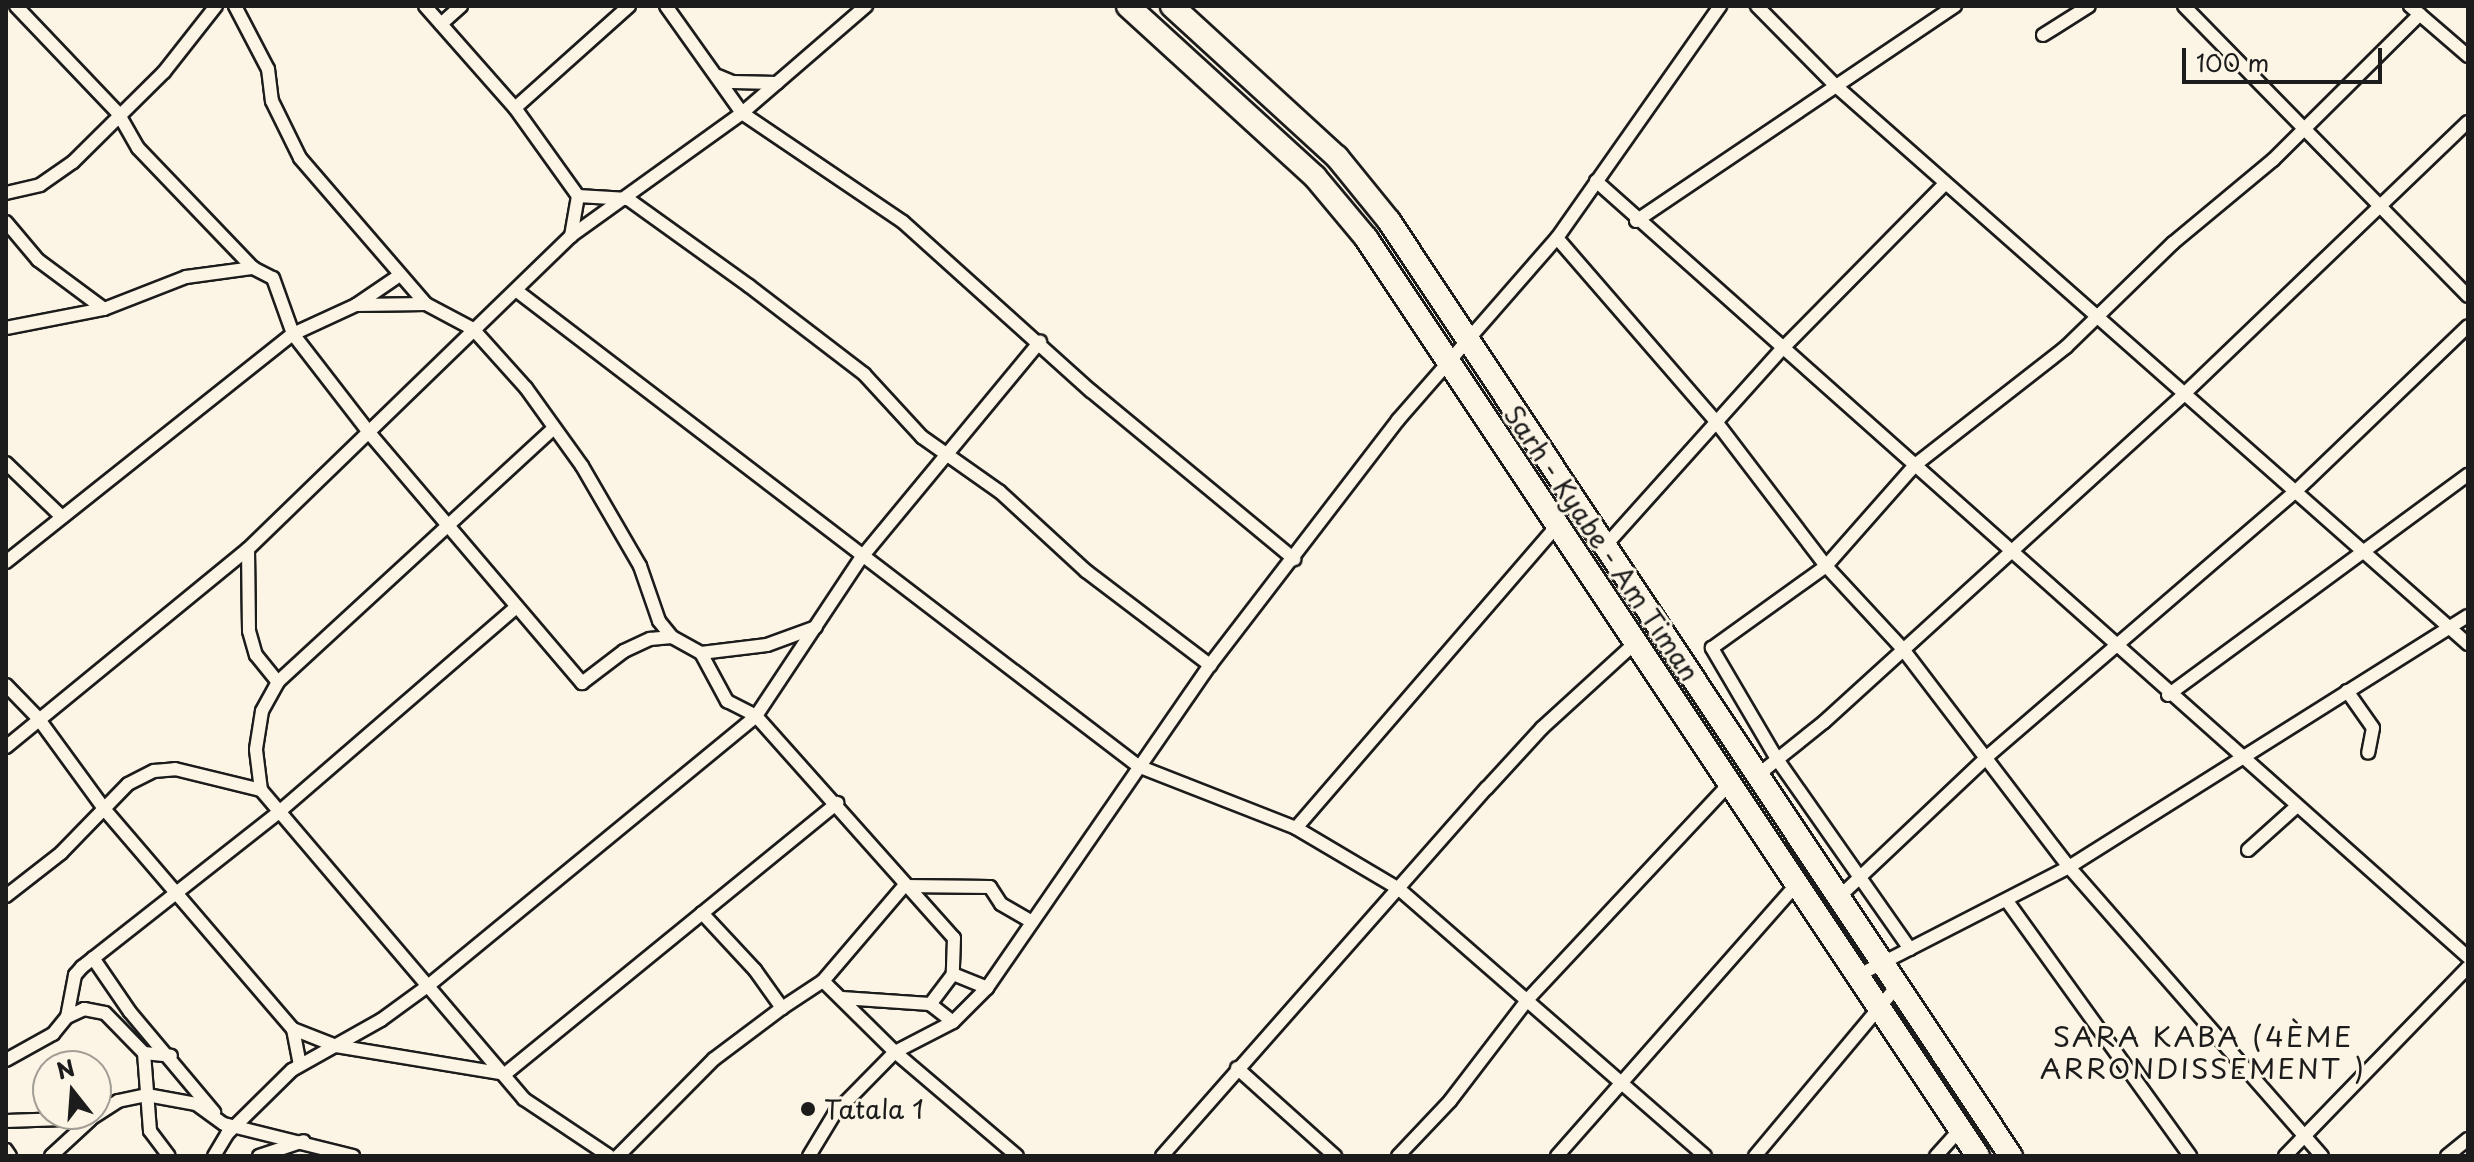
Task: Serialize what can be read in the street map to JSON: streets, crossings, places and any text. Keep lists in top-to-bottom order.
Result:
{
  "streets": {
    "highway": ["Sarh - Kyabe - Am Timan"]
  },
  "districts": ["SARA KABA (4ÈME ARRONDISSEMENT )"],
  "places": ["Tatala 1"],
  "scale_bar": "100 m",
  "north": "top"
}
